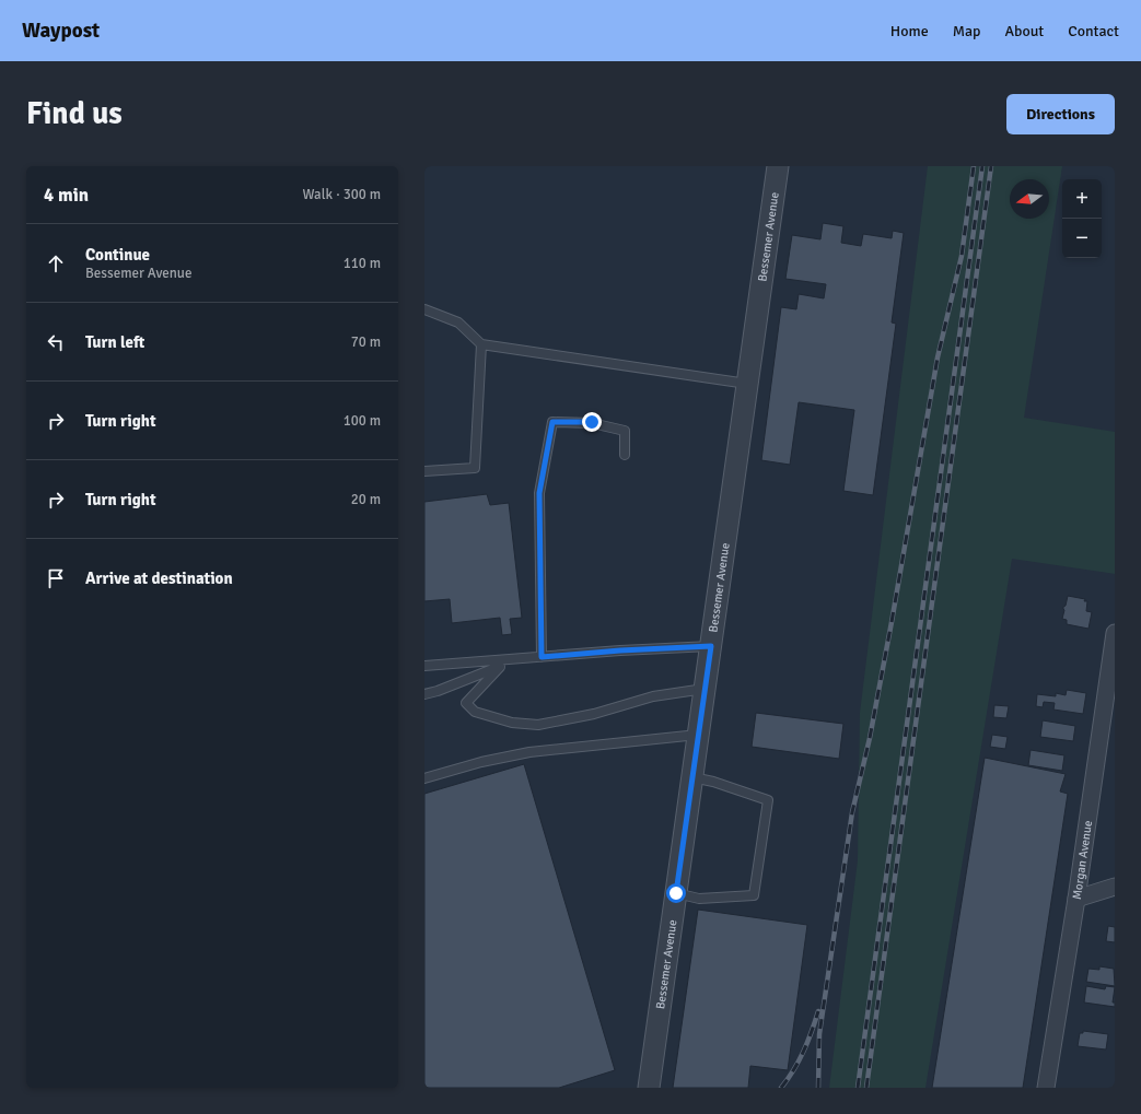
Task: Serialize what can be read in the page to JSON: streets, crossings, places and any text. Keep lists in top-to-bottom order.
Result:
{
  "streets": {
    "street": ["Bessemer Avenue", "Morgan Avenue"]
  },
  "north": "left",
  "page": {
    "header": "Waypost",
    "nav": [
      "Home",
      "Map",
      "About",
      "Contact"
    ],
    "buttons": "Directions",
    "title": "Find us",
    "heading": ["4 min", "Walk · 300 m"],
    "map_buttons": ["+", "−"],
    "list": [
      ["Continue", "Bessemer Avenue", "110 m"],
      ["Turn left", "70 m"],
      ["Turn right", "100 m"],
      ["Turn right", "20 m"],
      "Arrive at destination"
    ]
  }
}
